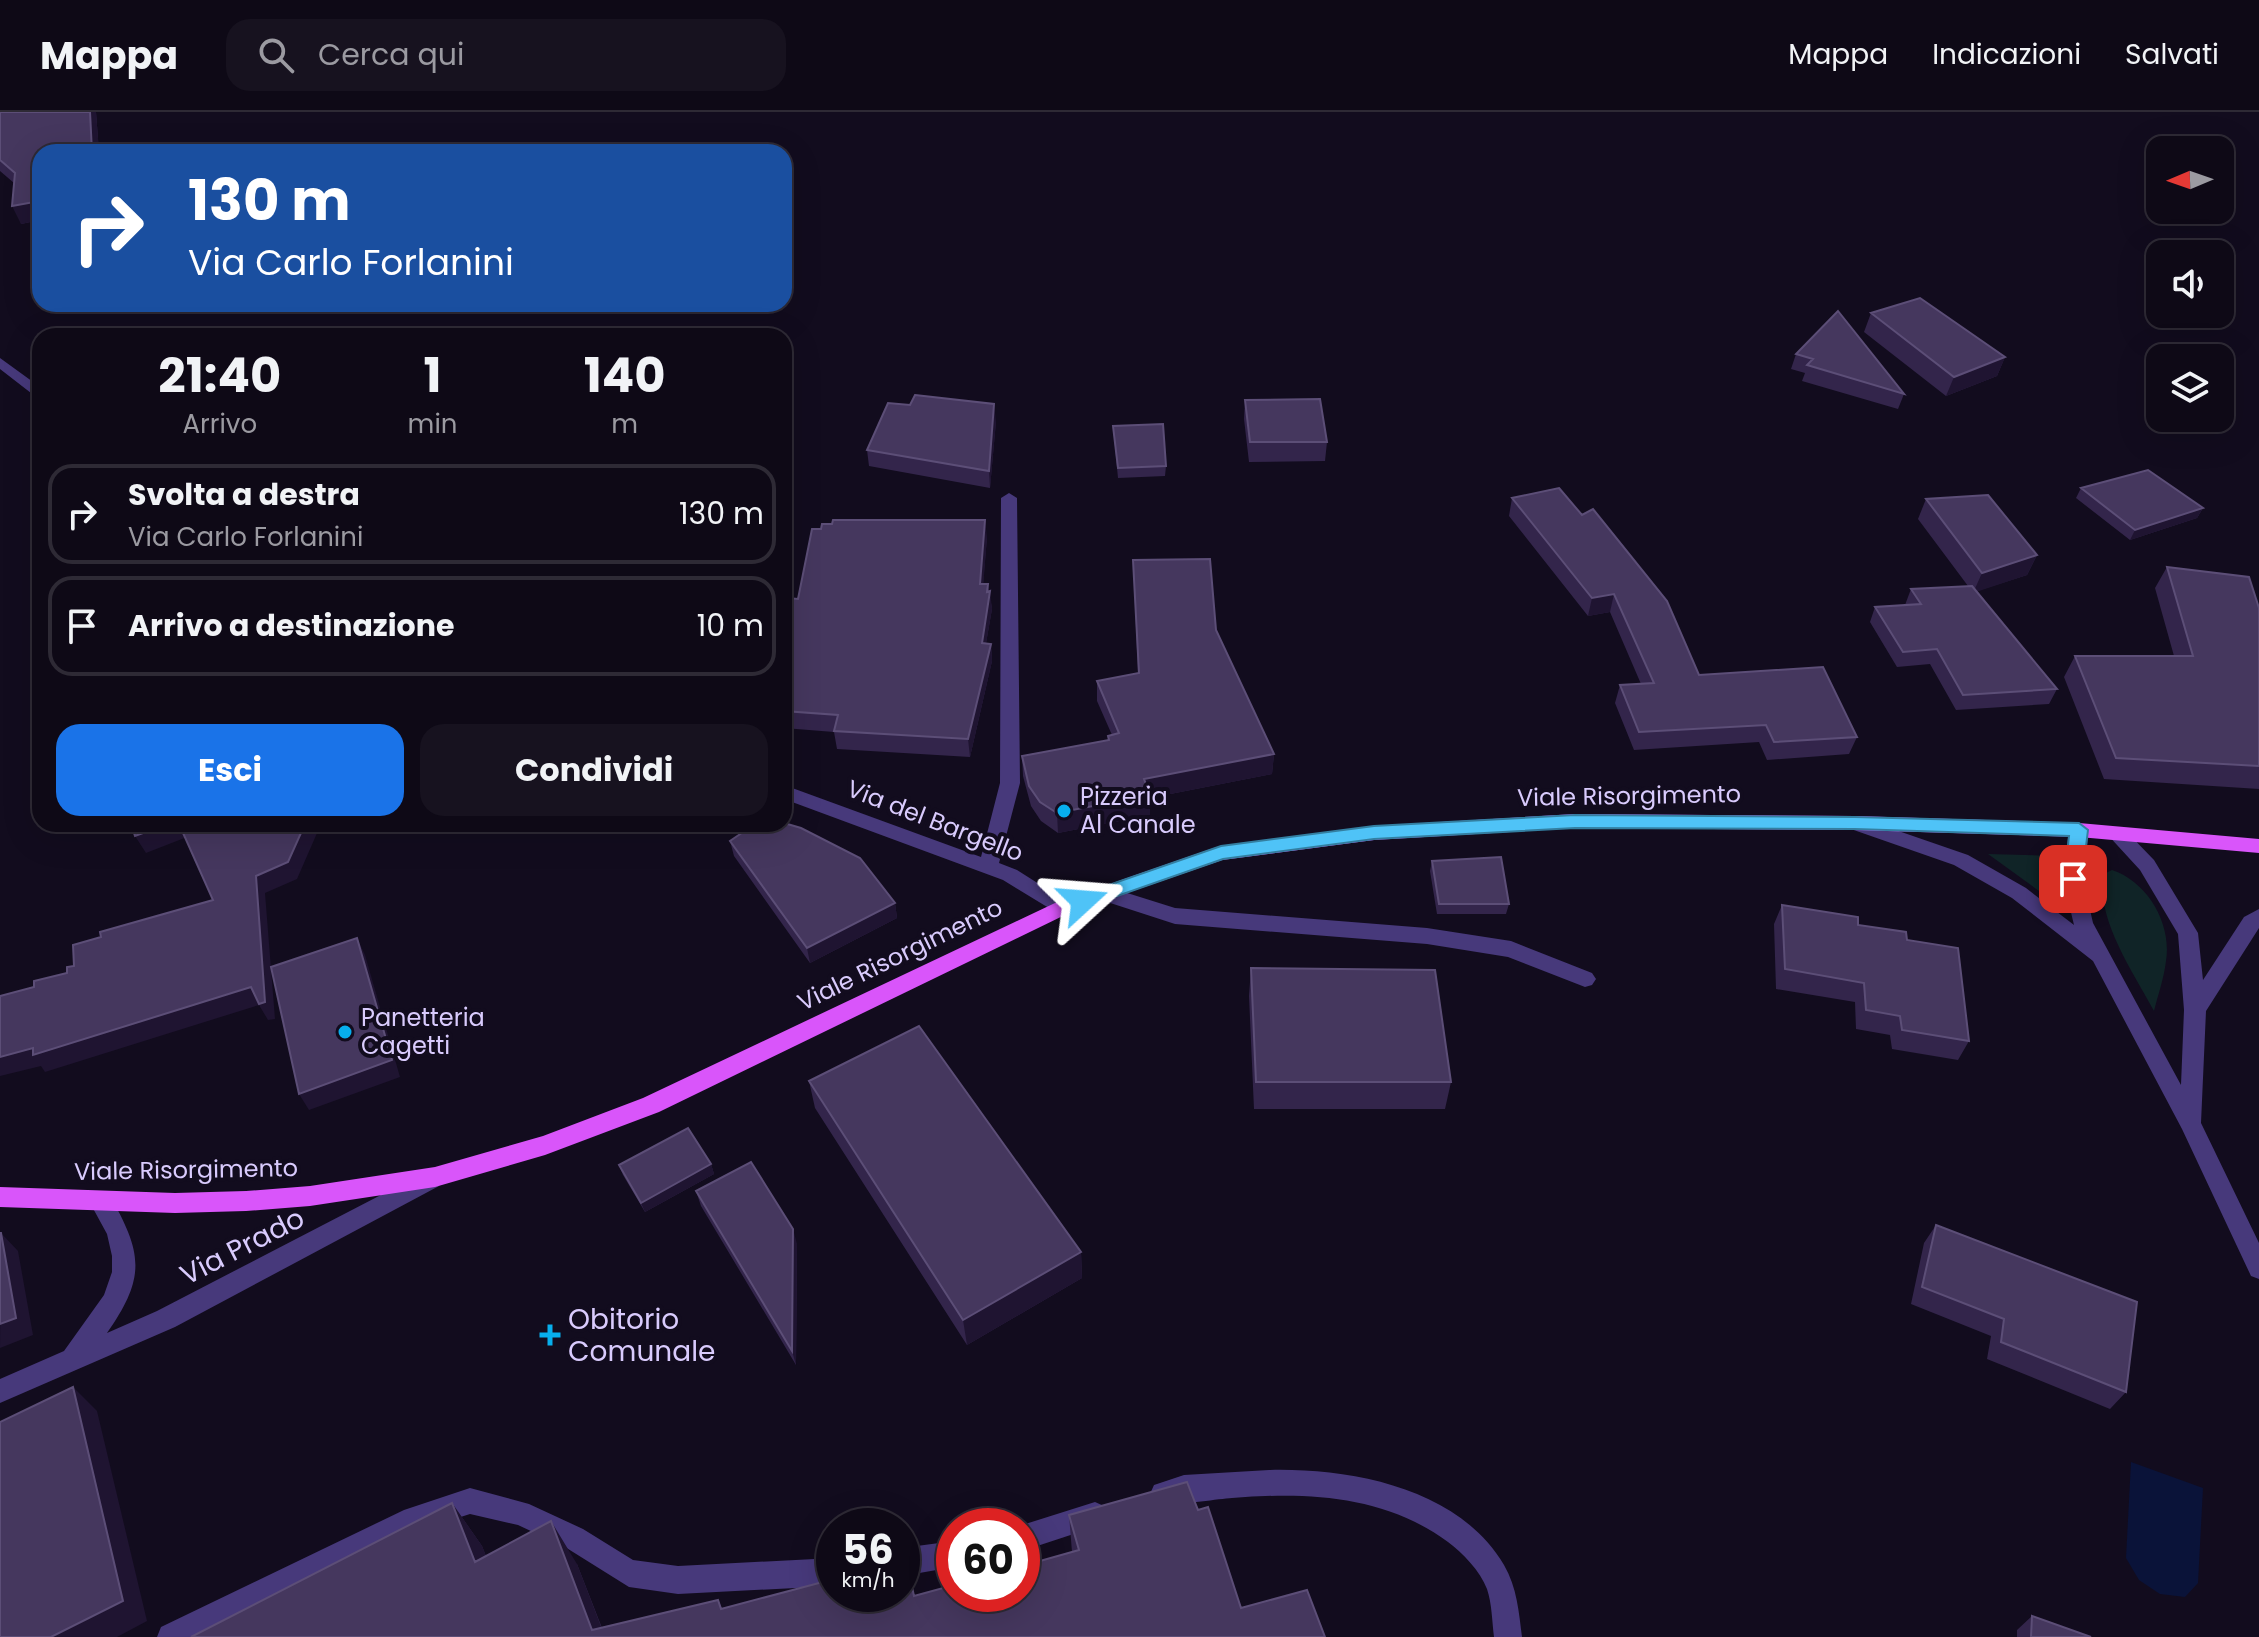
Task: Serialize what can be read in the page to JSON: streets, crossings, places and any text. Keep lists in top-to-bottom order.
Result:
{
  "streets": {
    "main road": ["Viale Risorgimento"],
    "street": ["Via del Bargello", "Via Prado"]
  },
  "crossings": [
    ["Viale Risorgimento", "Via del Bargello"],
    ["Viale Risorgimento", "Via Prado"]
  ],
  "places": {
    "other": ["Pizzeria Al Canale", "Panetteria Cagetti"],
    "health": ["Obitorio Comunale"]
  },
  "north": "left",
  "page": {
    "header": "Mappa",
    "search": "Cerca qui",
    "nav": ["Mappa", "Indicazioni", "Salvati"],
    "turn": ["130 m", "Via Carlo Forlanini"],
    "eta": [
      "21:40",
      "Arrivo",
      "1",
      "min",
      "140",
      "m"
    ],
    "list": [
      {
        "name": "Svolta a destra",
        "note": "Via Carlo Forlanini",
        "value": "130 m"
      },
      {
        "name": "Arrivo a destinazione",
        "value": "10 m"
      }
    ],
    "buttons": ["Esci", "Condividi"],
    "speed": "56 km/h",
    "limit": "60"
  }
}
